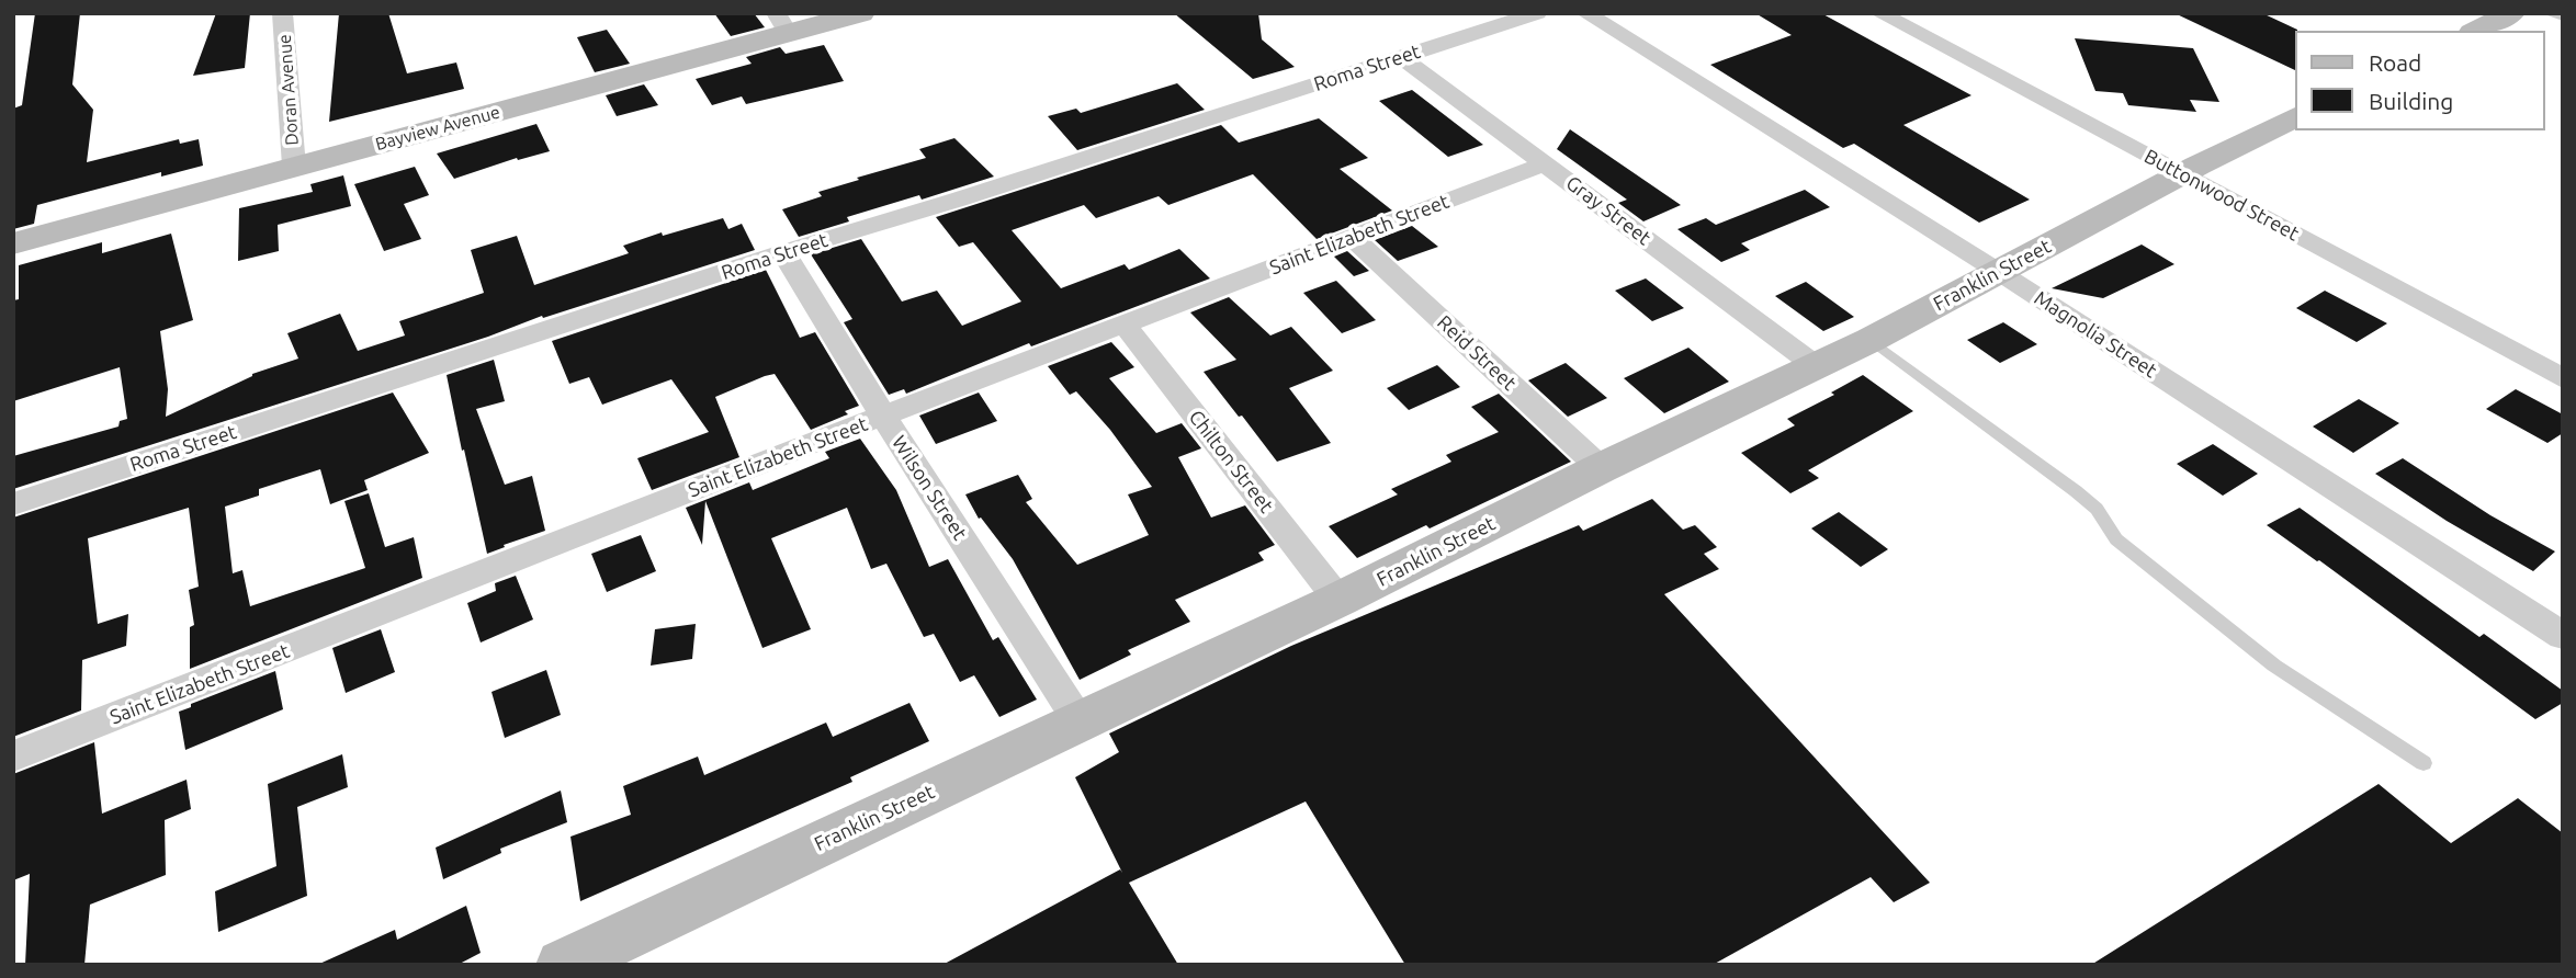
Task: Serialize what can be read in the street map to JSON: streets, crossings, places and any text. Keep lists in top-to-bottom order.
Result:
{
  "streets": {
    "street": [
      "Roma Street",
      "Doran Avenue",
      "Bayview Avenue",
      "Buttonwood Street",
      "Gray Street",
      "Saint Elizabeth Street",
      "Franklin Street",
      "Magnolia Street",
      "Reid Street",
      "Chilton Street",
      "Wilson Street"
    ]
  },
  "crossings": [
    ["Roma Street", "Gray Street"],
    ["Roma Street", "Wilson Street"],
    ["Doran Avenue", "Bayview Avenue"],
    ["Buttonwood Street", "Franklin Street"],
    ["Gray Street", "Saint Elizabeth Street"],
    ["Gray Street", "Franklin Street"],
    ["Saint Elizabeth Street", "Reid Street"],
    ["Saint Elizabeth Street", "Chilton Street"],
    ["Saint Elizabeth Street", "Wilson Street"],
    ["Franklin Street", "Magnolia Street"],
    ["Franklin Street", "Reid Street"],
    ["Franklin Street", "Chilton Street"],
    ["Franklin Street", "Wilson Street"]
  ],
  "legend": ["Road", "Building"]
}
